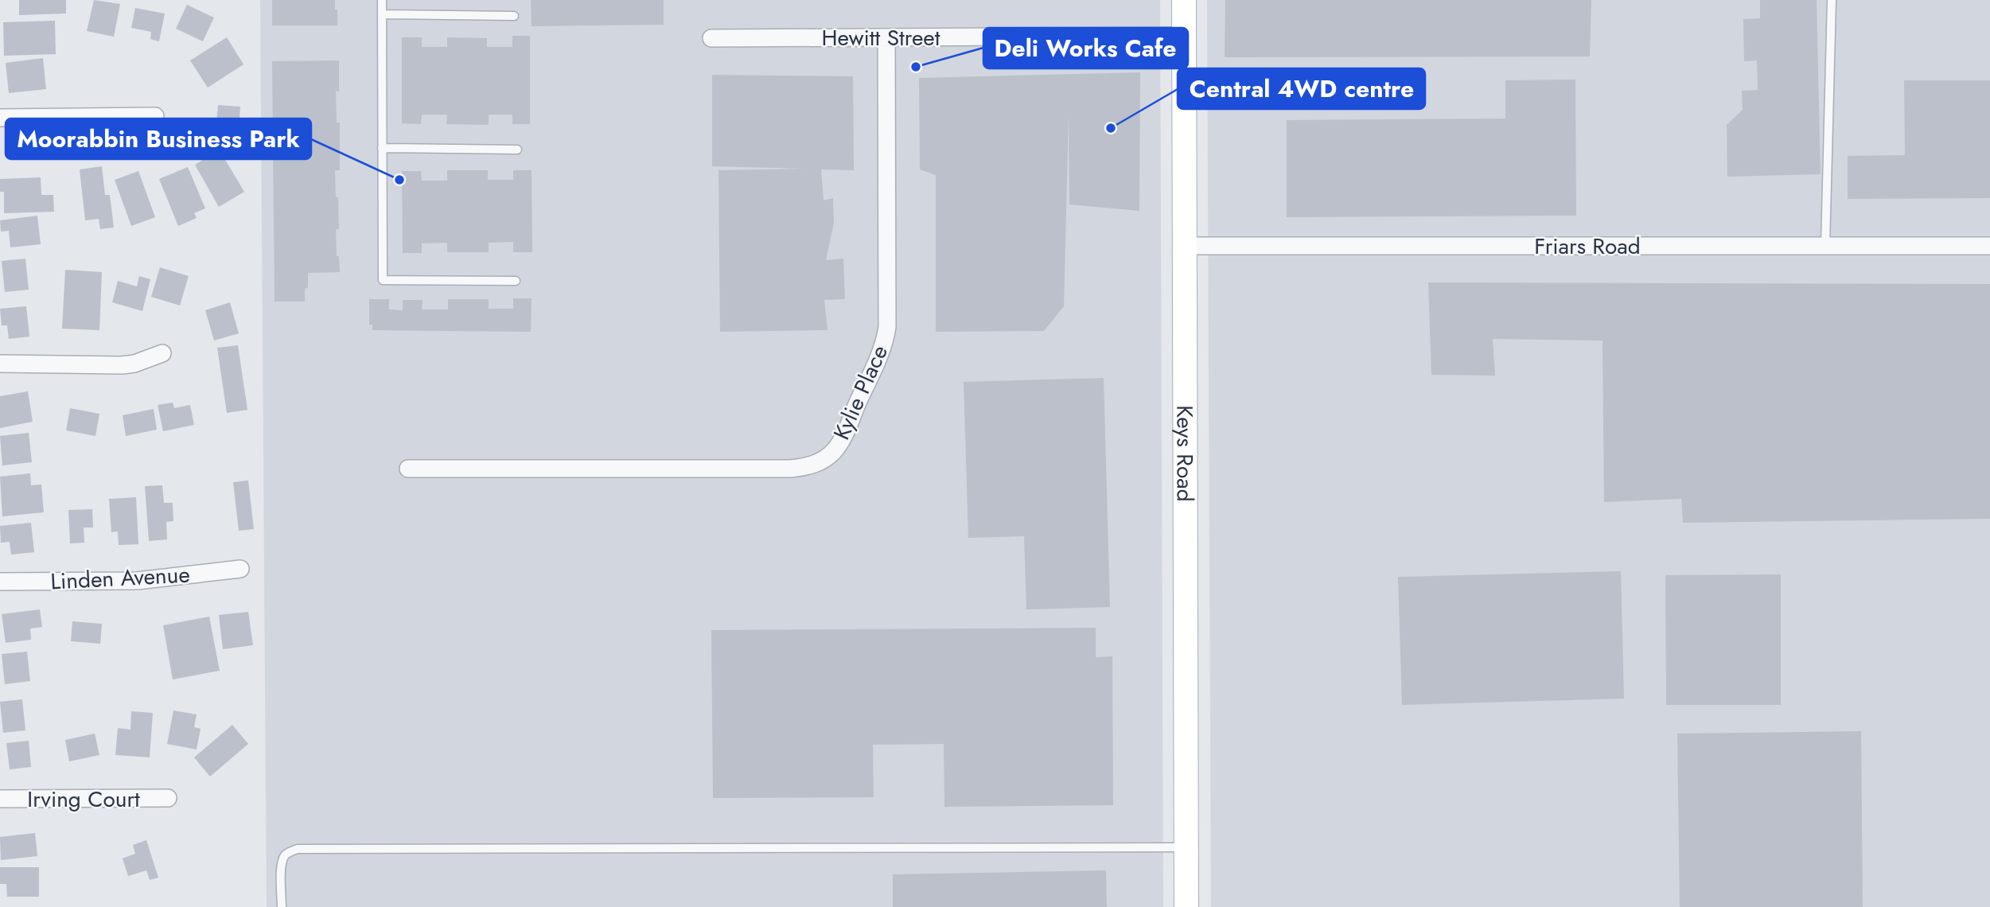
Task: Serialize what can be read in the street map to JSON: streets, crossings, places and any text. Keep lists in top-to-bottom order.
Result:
{
  "streets": {
    "street": [
      "Hewitt Street",
      "Friars Road",
      "Kylie Place",
      "Keys Road",
      "Linden Avenue",
      "Irving Court"
    ]
  },
  "crossings": [
    ["Hewitt Street", "Kylie Place"],
    ["Hewitt Street", "Keys Road"],
    ["Friars Road", "Keys Road"]
  ],
  "places": ["Deli Works Cafe", "Central 4WD centre", "Moorabbin Business Park"]
}
